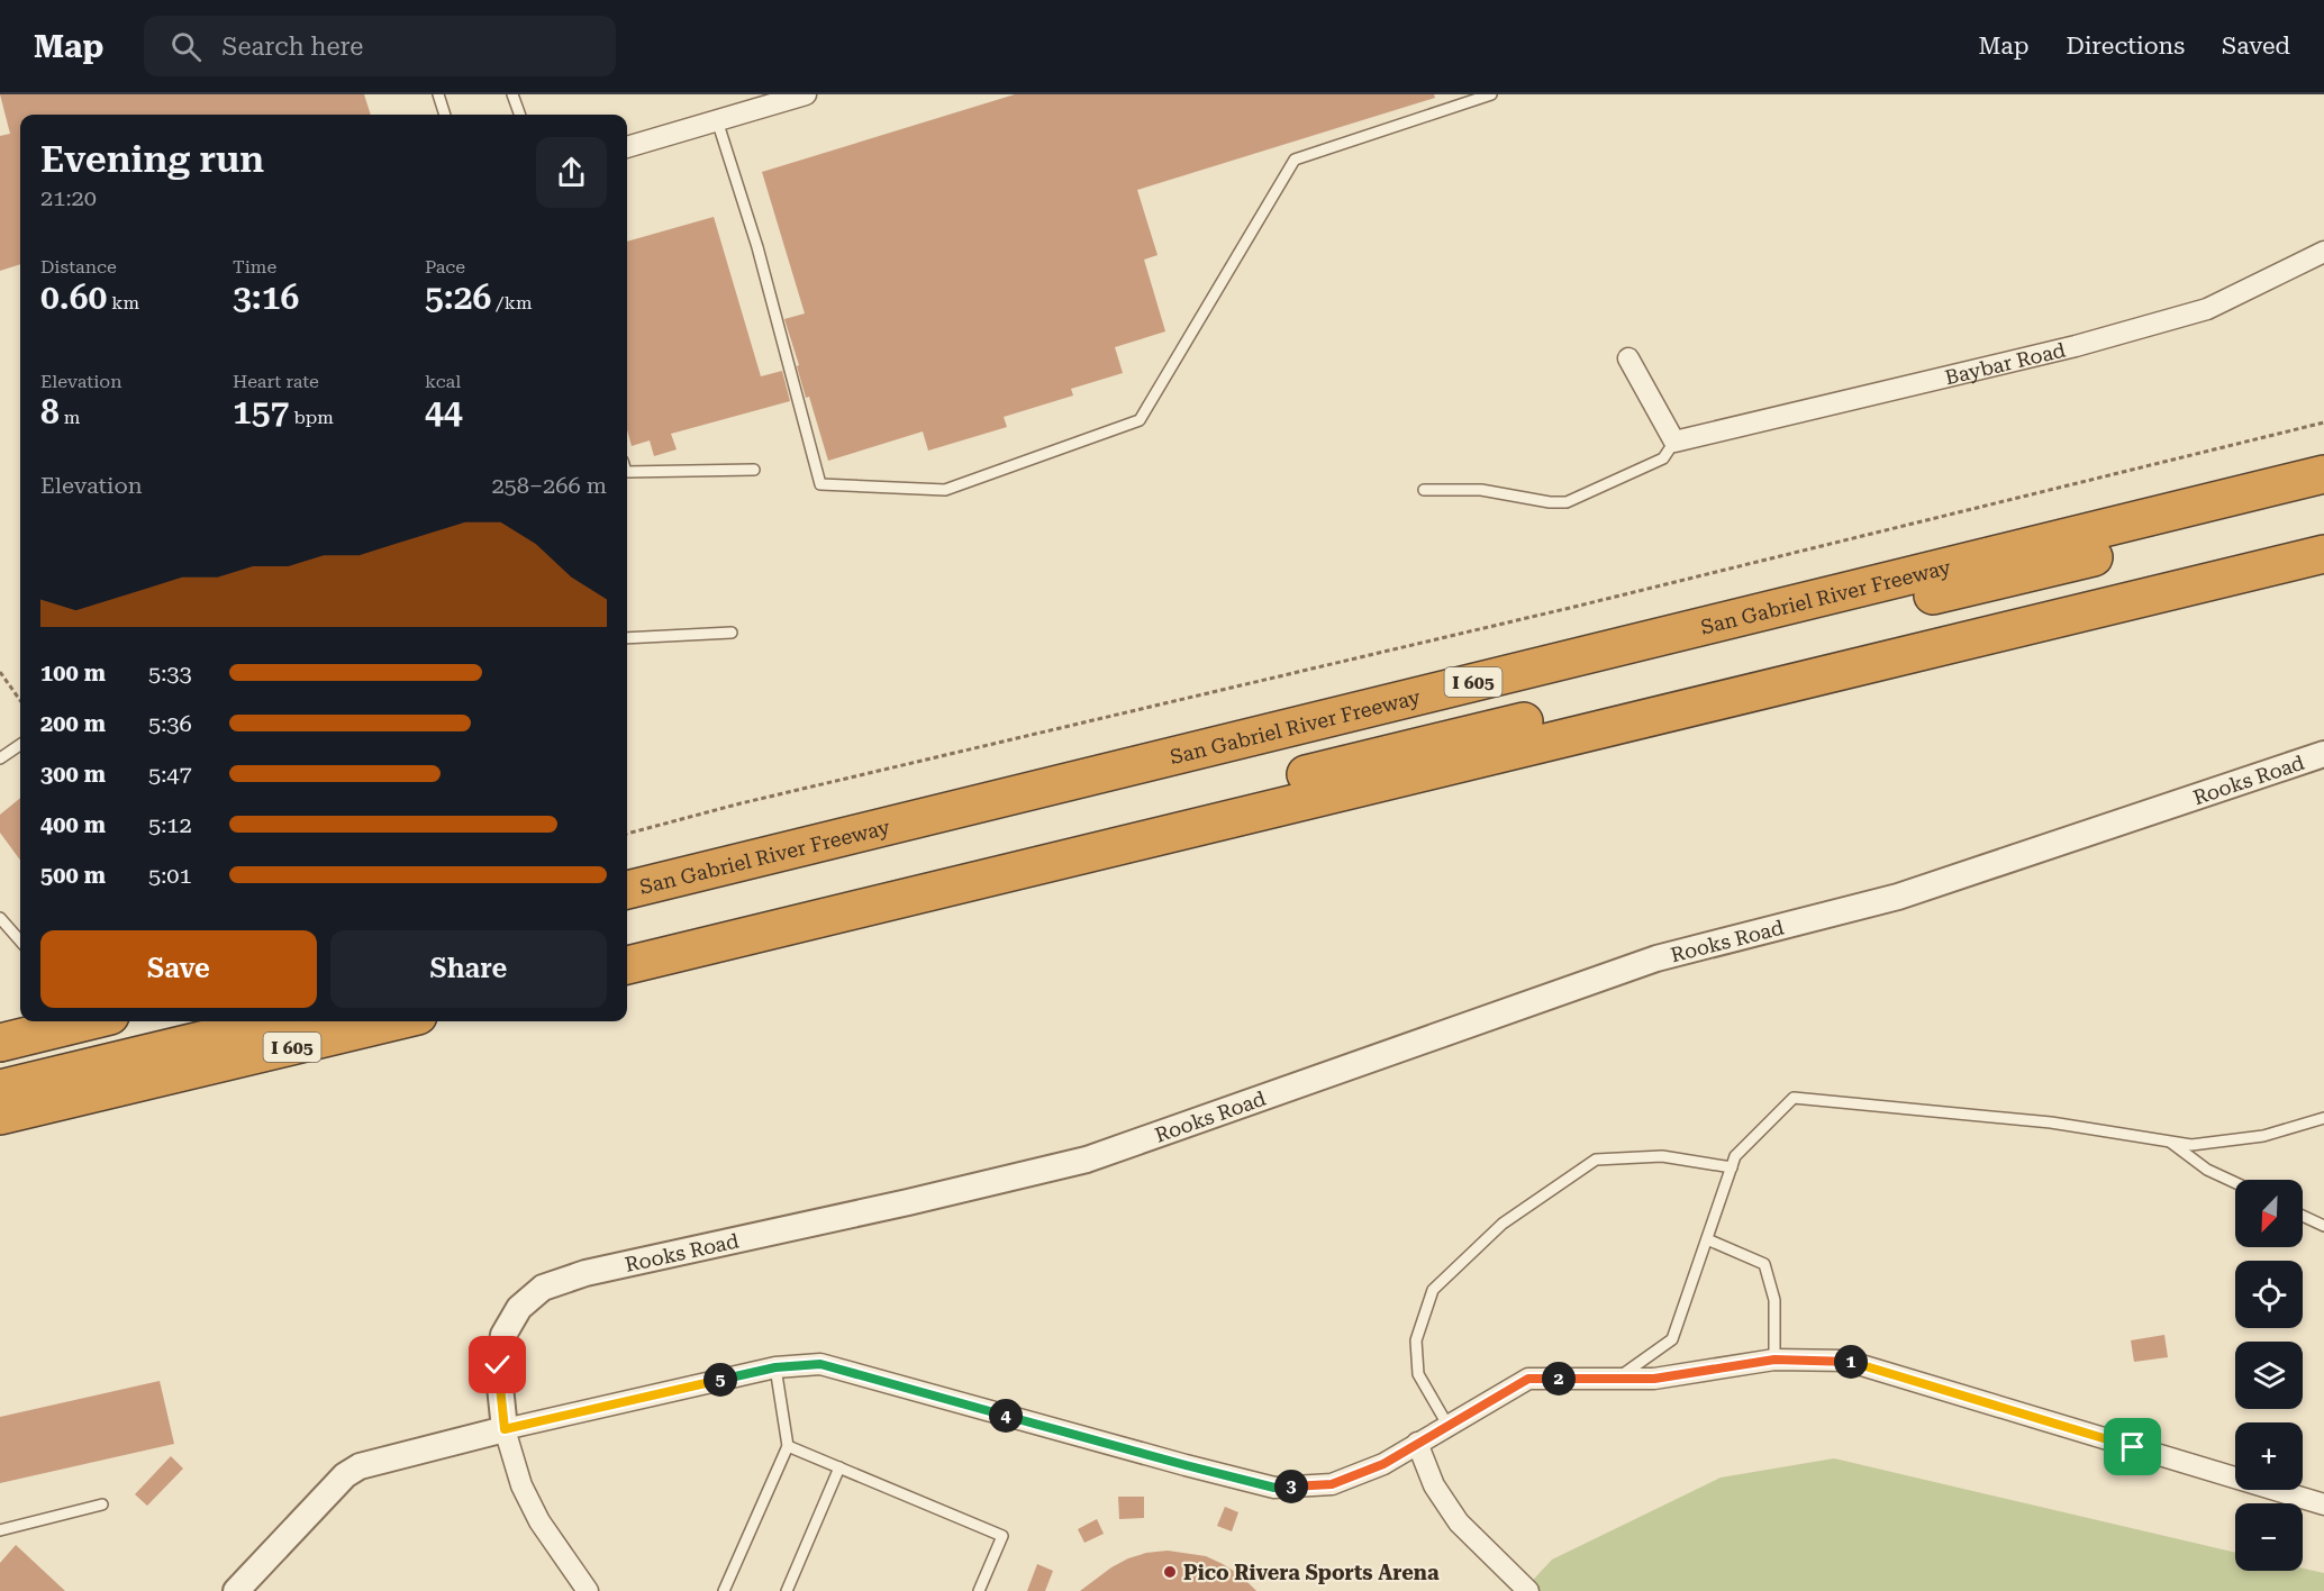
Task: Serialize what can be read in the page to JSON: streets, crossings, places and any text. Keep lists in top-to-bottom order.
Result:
{
  "streets": {
    "highway": ["San Gabriel River Freeway", "I 605"],
    "street": ["Baybar Road", "Rooks Road"]
  },
  "places": ["Pico Rivera Sports Arena"],
  "north": "bottom left",
  "page": {
    "header": "Map",
    "search": "Search here",
    "nav": ["Map", "Directions", "Saved"],
    "heading": ["Evening run", "21:20"],
    "stats": [
      ["Distance", "0.60 km"],
      ["Time", "3:16"],
      ["Pace", "5:26 /km"],
      ["Elevation", "8 m"],
      ["Heart rate", "157 bpm"],
      ["kcal", "44"]
    ],
    "chart": ["Elevation", "258–266 m"],
    "list": [
      {
        "name": "100 m",
        "note": "5:33"
      },
      {
        "name": "200 m",
        "note": "5:36"
      },
      {
        "name": "300 m",
        "note": "5:47"
      },
      {
        "name": "400 m",
        "note": "5:12"
      },
      {
        "name": "500 m",
        "note": "5:01"
      }
    ],
    "buttons": ["Save", "Share"],
    "map_buttons": ["+", "−"],
    "pins": [
      "1",
      "2",
      "5",
      "4",
      "3"
    ]
  }
}
